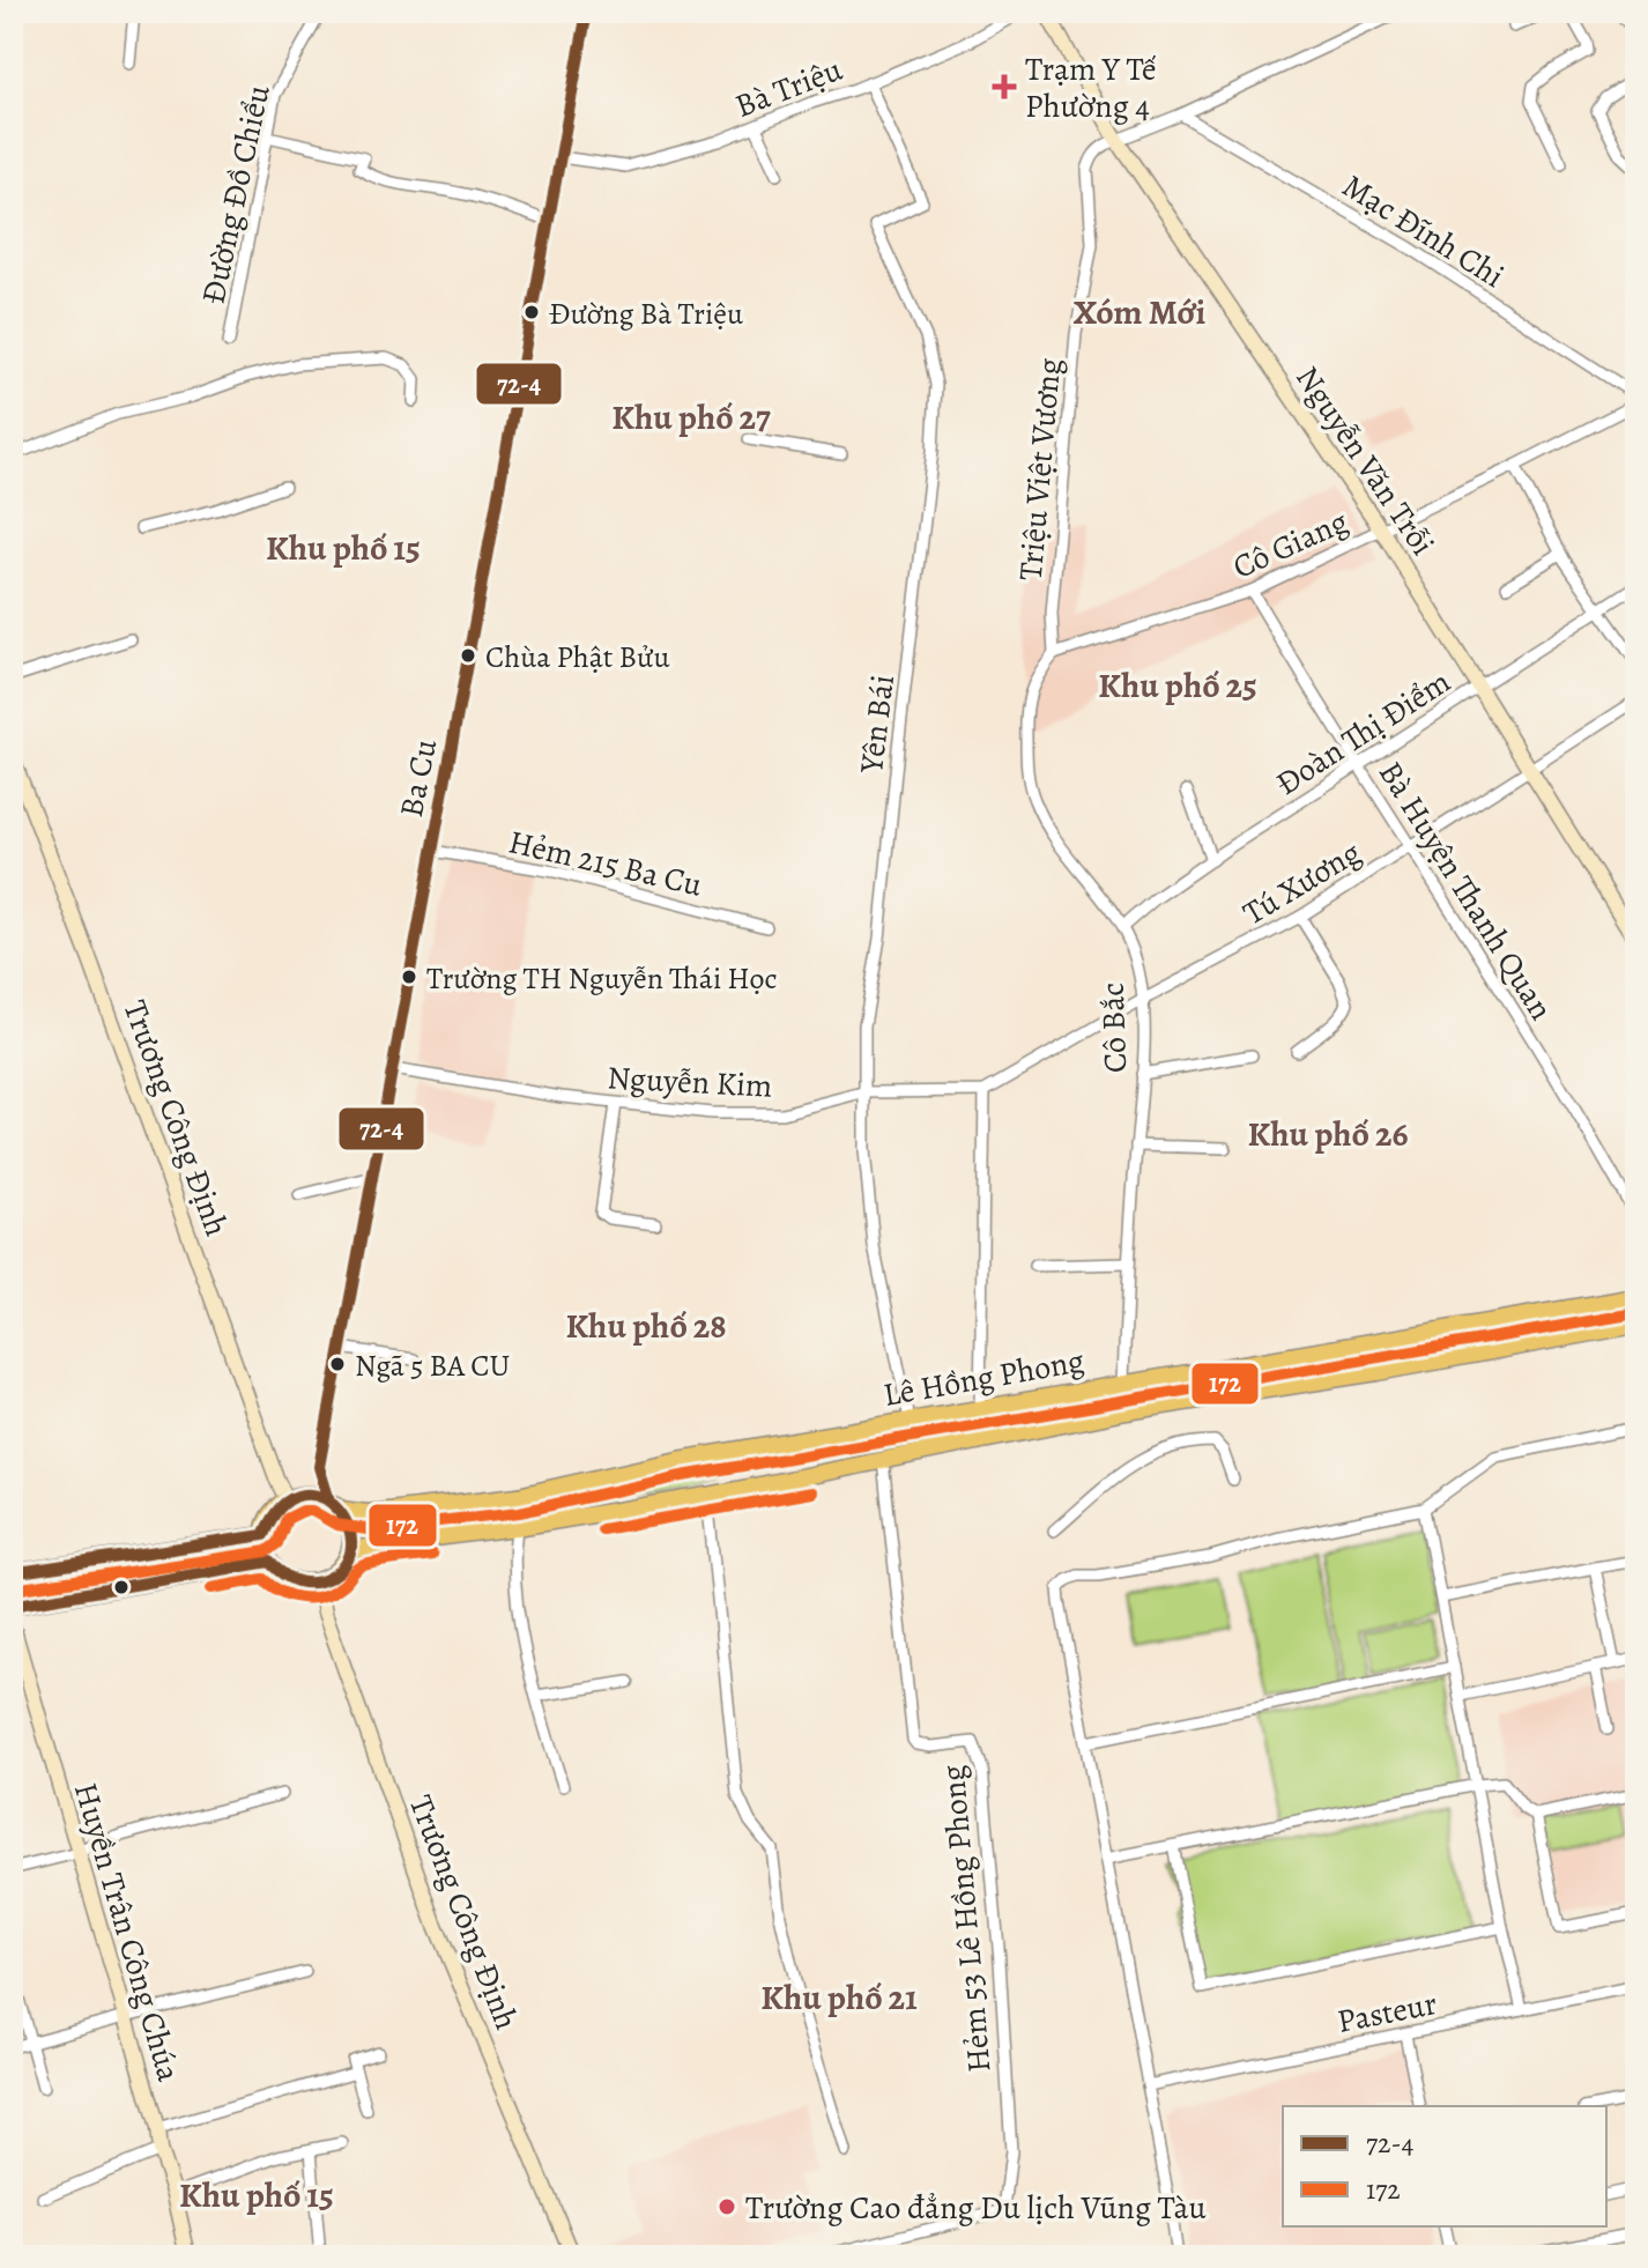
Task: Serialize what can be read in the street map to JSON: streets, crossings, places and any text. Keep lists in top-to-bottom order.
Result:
{
  "streets": {
    "main road": [
      "Nguyễn Văn Trỗi",
      "Ba Cu",
      "Trương Công Định",
      "Lê Hồng Phong",
      "Huyền Trân Công Chúa"
    ],
    "street": [
      "Bà Triệu",
      "Đường Đồ Chiểu",
      "Mạc Đĩnh Chi",
      "Triệu Việt Vương",
      "Cô Giang",
      "Yên Bái",
      "Đoàn Thị Điểm",
      "Hẻm 215 Ba Cu",
      "Tú Xương",
      "Bà Huyện Thanh Quan",
      "Cô Bắc",
      "Nguyễn Kim",
      "Hẻm 53 Lê Hồng Phong",
      "Pasteur"
    ]
  },
  "crossings": [
    ["Bà Triệu", "Yên Bái"],
    ["Bà Triệu", "Ba Cu"],
    ["Nguyễn Văn Trỗi", "Triệu Việt Vương"],
    ["Nguyễn Văn Trỗi", "Cô Giang"],
    ["Nguyễn Văn Trỗi", "Đoàn Thị Điểm"],
    ["Nguyễn Văn Trỗi", "Tú Xương"],
    ["Triệu Việt Vương", "Cô Giang"],
    ["Triệu Việt Vương", "Cô Bắc"],
    ["Cô Giang", "Bà Huyện Thanh Quan"],
    ["Cô Giang", "Cô Bắc"],
    ["Yên Bái", "Nguyễn Kim"],
    ["Yên Bái", "Lê Hồng Phong"],
    ["Đoàn Thị Điểm", "Bà Huyện Thanh Quan"],
    ["Đoàn Thị Điểm", "Cô Bắc"],
    ["Ba Cu", "Hẻm 215 Ba Cu"],
    ["Ba Cu", "Nguyễn Kim"],
    ["Ba Cu", "Trương Công Định"],
    ["Ba Cu", "Lê Hồng Phong"],
    ["Tú Xương", "Bà Huyện Thanh Quan"],
    ["Tú Xương", "Cô Bắc"],
    ["Tú Xương", "Nguyễn Kim"],
    ["Cô Bắc", "Lê Hồng Phong"],
    ["Trương Công Định", "Lê Hồng Phong"],
    ["Lê Hồng Phong", "Hẻm 53 Lê Hồng Phong"]
  ],
  "districts": [
    "Xóm Mới",
    "Khu phố 27",
    "Khu phố 15",
    "Khu phố 25",
    "Khu phố 26",
    "Khu phố 28",
    "Khu phố 21",
    "Khu phố 15"
  ],
  "places": {
    "health": ["Trạm Y Tế Phường 4"],
    "other": [
      "Đường Bà Triệu",
      "Chùa Phật Bửu",
      "Trường TH Nguyễn Thái Học",
      "Ngã 5 BA CU",
      "Trường Cao đẳng Du lịch Vũng Tàu"
    ]
  },
  "lines": ["transit line 72-4", "transit line 172"],
  "legend": ["72-4", "172"]
}
